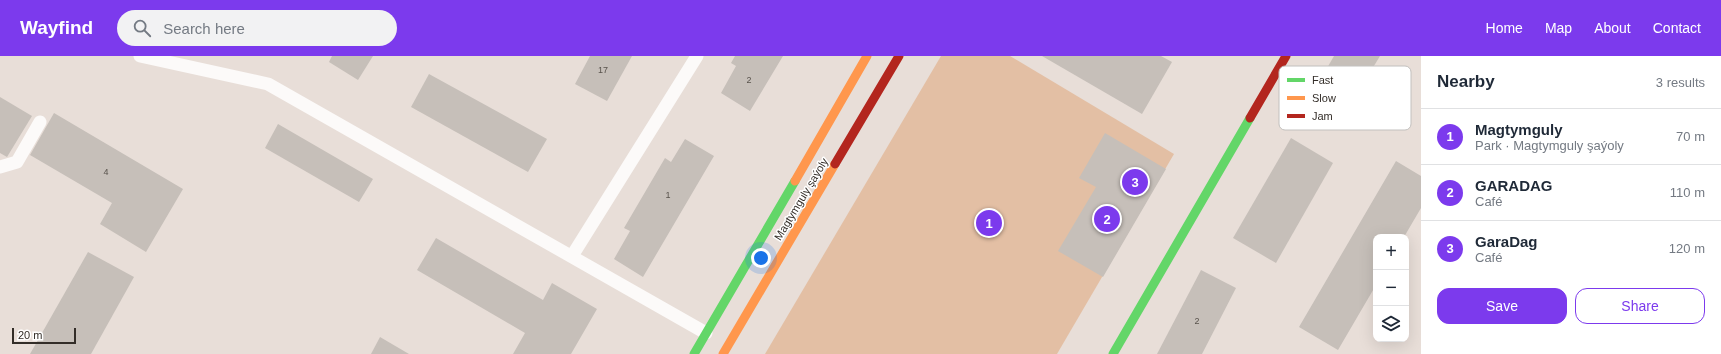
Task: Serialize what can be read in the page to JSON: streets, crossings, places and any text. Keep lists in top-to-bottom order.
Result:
{
  "streets": {
    "street": ["Magtymguly şaýoly"]
  },
  "house_numbers": [
    "17",
    "2",
    "4",
    "1",
    "2"
  ],
  "legend": ["Fast", "Slow", "Jam"],
  "scale_bar": "20 m",
  "page": {
    "header": "Wayfind",
    "search": "Search here",
    "nav": [
      "Home",
      "Map",
      "About",
      "Contact"
    ],
    "heading": ["Nearby", "3 results"],
    "list": [
      {
        "mark": "1",
        "name": "Magtymguly",
        "note": "Park · Magtymguly şaýoly",
        "value": "70 m"
      },
      {
        "mark": "2",
        "name": "GARADAG",
        "note": "Café",
        "value": "110 m"
      },
      {
        "mark": "3",
        "name": "GaraDag",
        "note": "Café",
        "value": "120 m"
      }
    ],
    "pins": ["3", "2", "1"],
    "map_buttons": ["+", "−"],
    "buttons": ["Save", "Share"],
    "scale": "20 m"
  }
}
